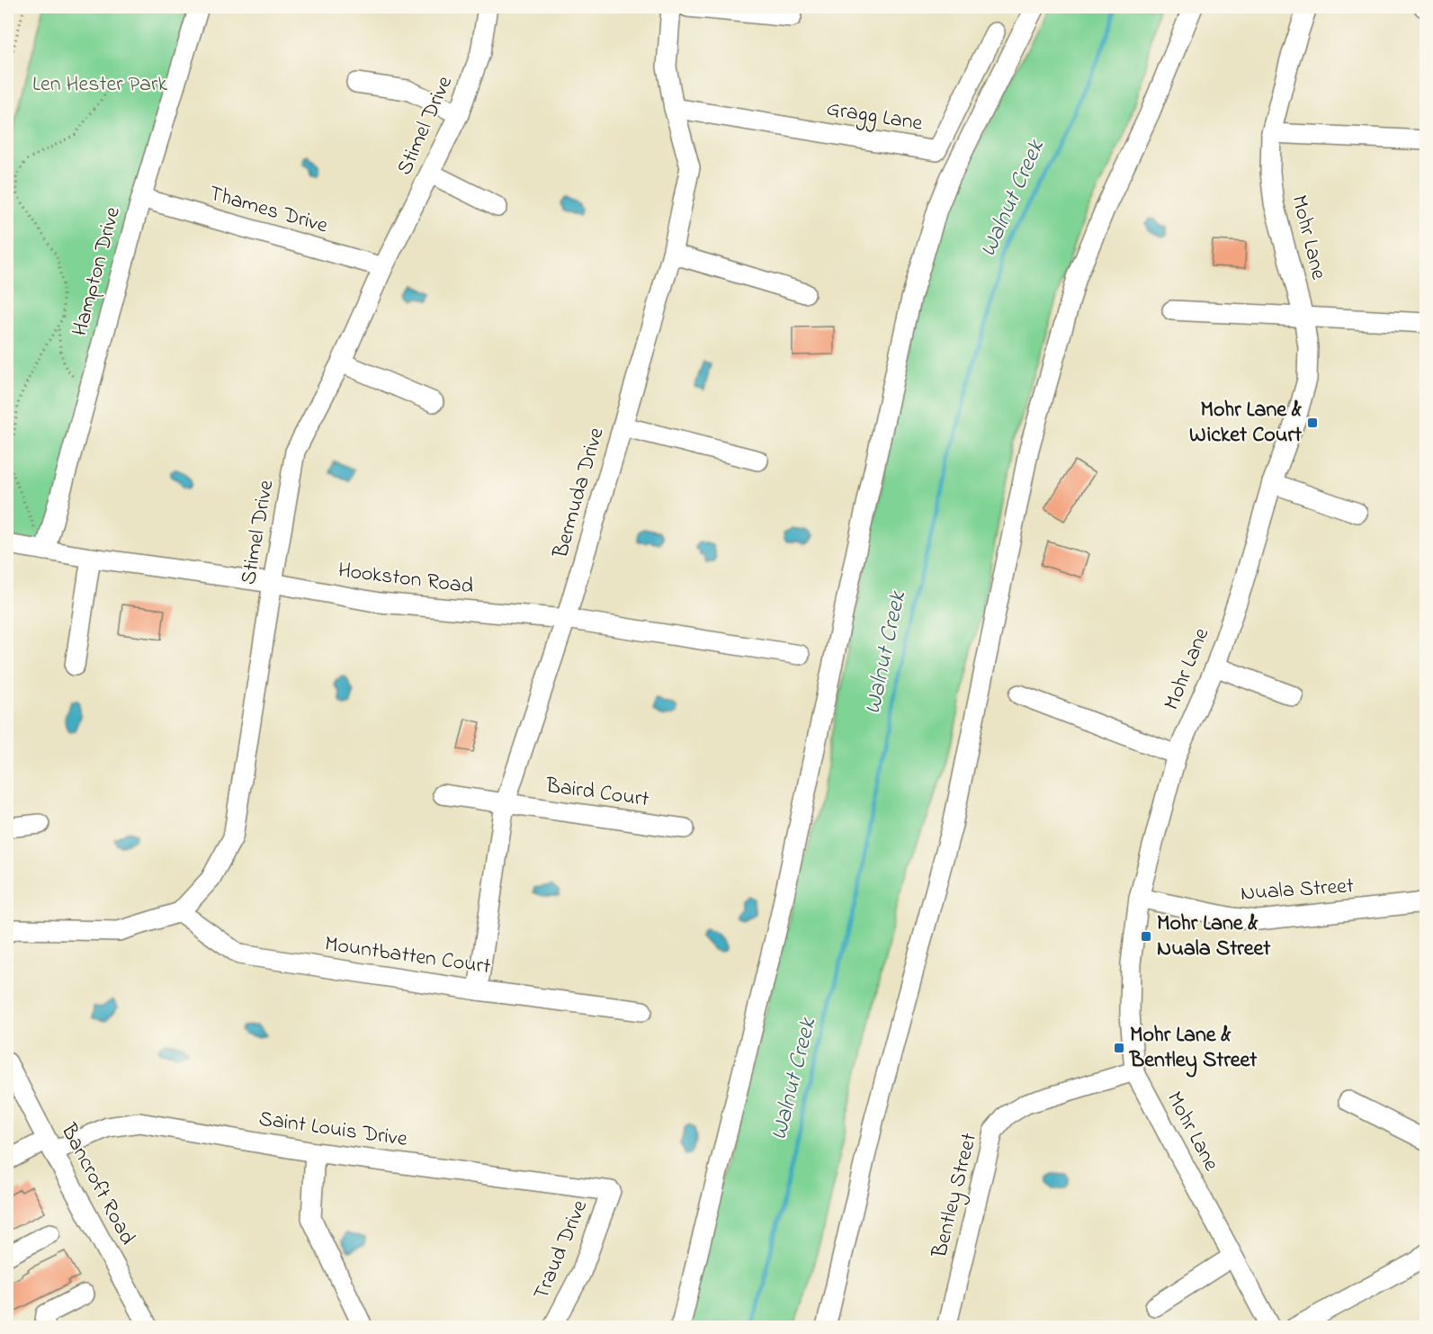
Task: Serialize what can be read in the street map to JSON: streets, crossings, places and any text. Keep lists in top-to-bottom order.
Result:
{
  "streets": {
    "street": [
      "Gragg Lane",
      "Stimel Drive",
      "Thames Drive",
      "Mohr Lane",
      "Hampton Drive",
      "Bermuda Drive",
      "Hookston Road",
      "Baird Court",
      "Nuala Street",
      "Mountbatten Court",
      "Saint Louis Drive",
      "Bancroft Road",
      "Bentley Street",
      "Traud Drive"
    ]
  },
  "crossings": [
    ["Gragg Lane", "Bermuda Drive"],
    ["Stimel Drive", "Thames Drive"],
    ["Stimel Drive", "Hookston Road"],
    ["Stimel Drive", "Mountbatten Court"],
    ["Thames Drive", "Hampton Drive"],
    ["Mohr Lane", "Nuala Street"],
    ["Mohr Lane", "Bentley Street"],
    ["Hampton Drive", "Hookston Road"],
    ["Bermuda Drive", "Hookston Road"],
    ["Bermuda Drive", "Baird Court"],
    ["Bermuda Drive", "Mountbatten Court"],
    ["Saint Louis Drive", "Bancroft Road"],
    ["Saint Louis Drive", "Traud Drive"]
  ],
  "water": ["Walnut Creek"],
  "parks": ["Len Hester Park"],
  "places": {
    "transit": ["Mohr Lane & Wicket Court", "Mohr Lane & Nuala Street", "Mohr Lane & Bentley Street"]
  }
}
